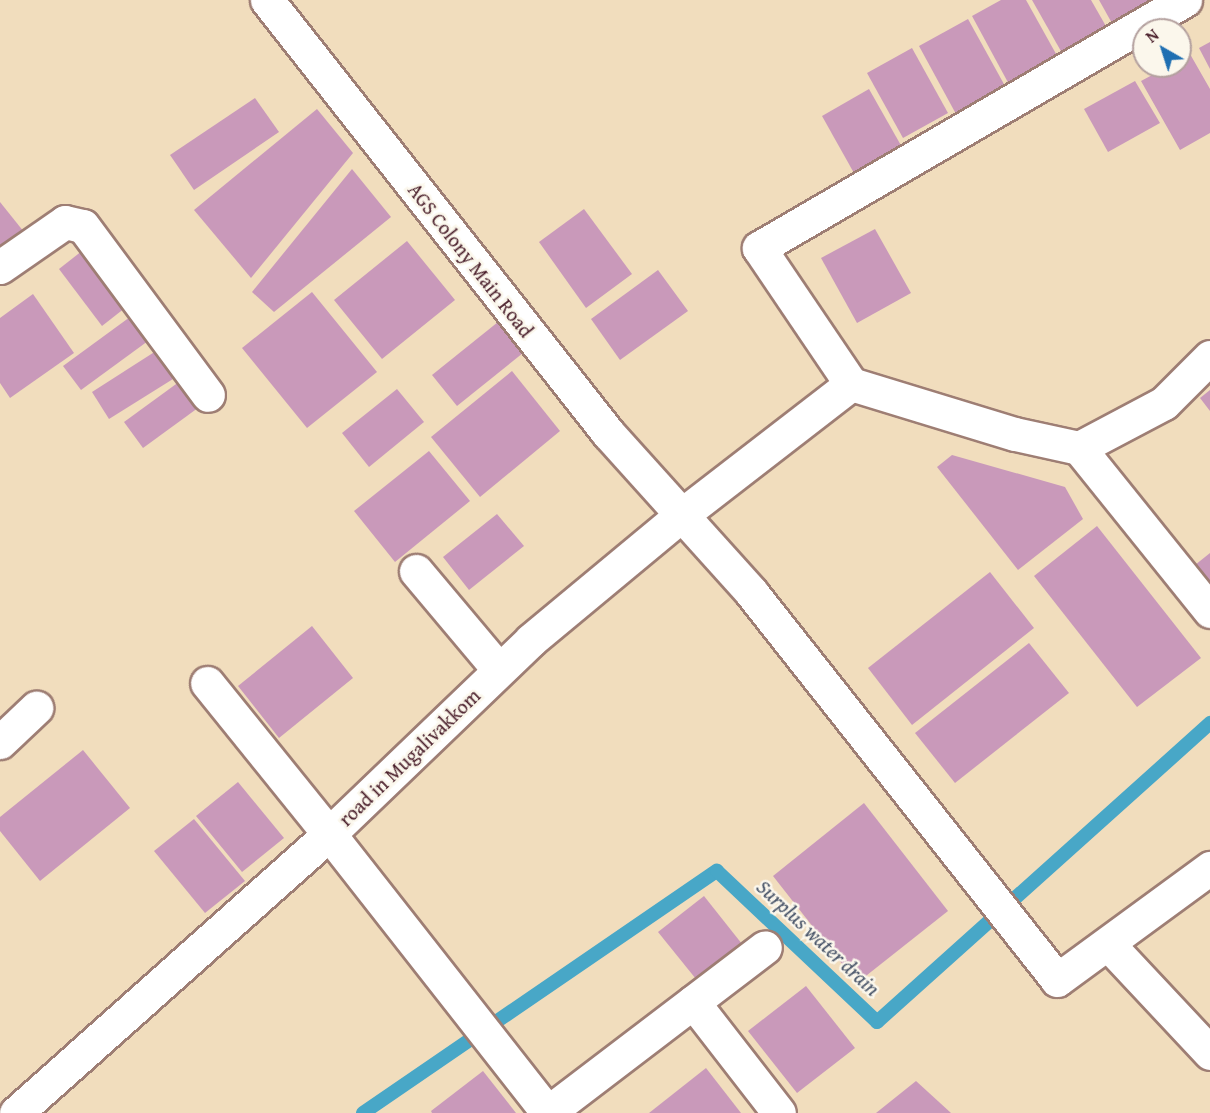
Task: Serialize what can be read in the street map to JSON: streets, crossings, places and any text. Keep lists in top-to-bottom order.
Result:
{
  "streets": {
    "street": ["AGS Colony Main Road", "road in Mugalivakkom"]
  },
  "crossings": [
    ["AGS Colony Main Road", "road in Mugalivakkom"]
  ],
  "water": ["Surplus water drain"],
  "north": "top left"
}
